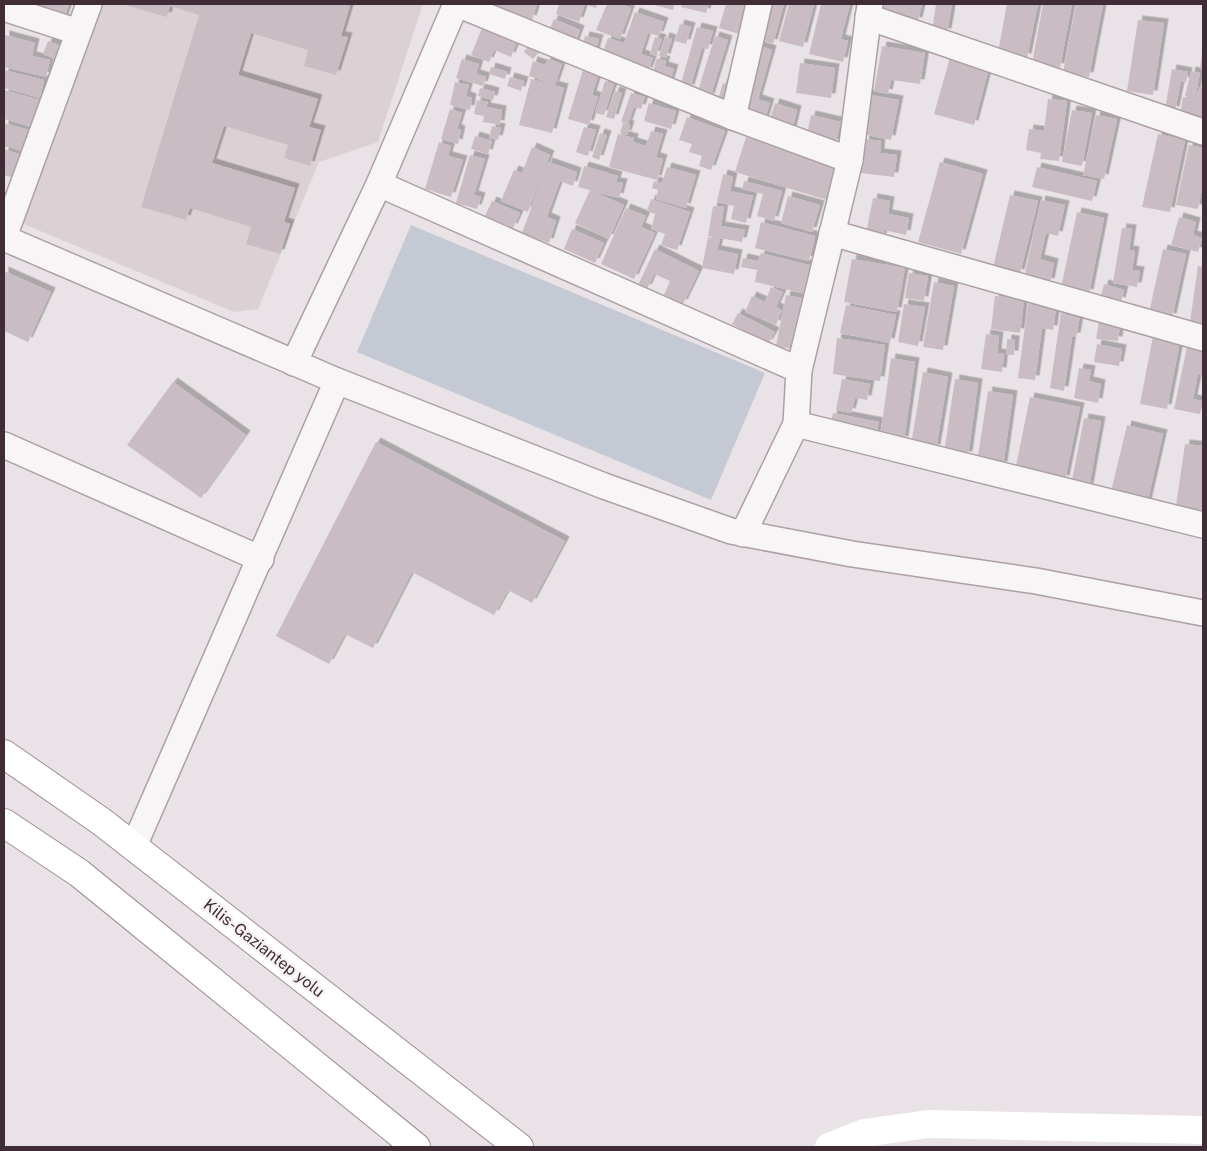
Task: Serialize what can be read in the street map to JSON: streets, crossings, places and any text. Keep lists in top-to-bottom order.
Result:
{
  "streets": {
    "main road": ["Kilis-Gaziantep yolu"]
  }
}
